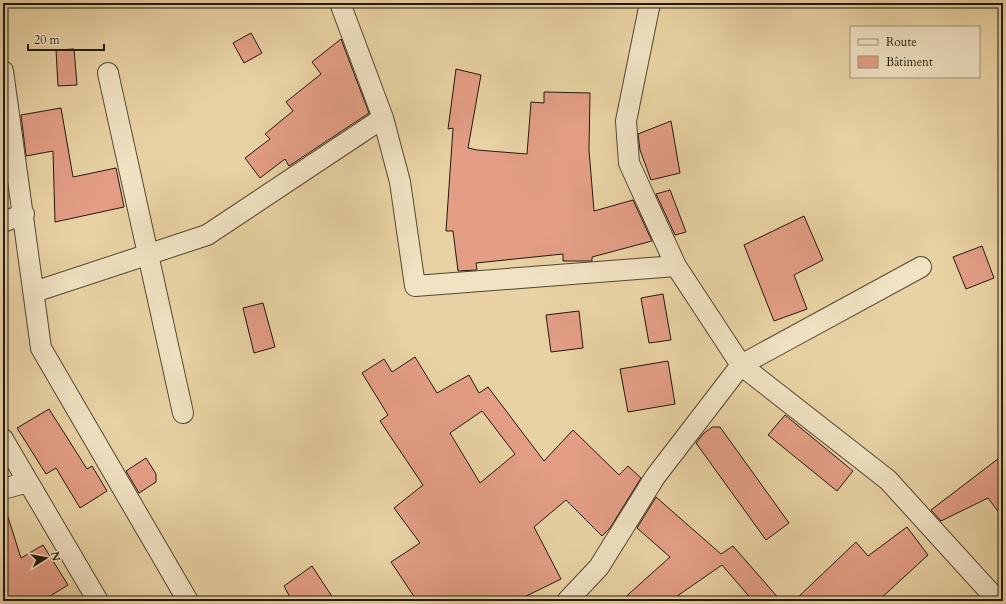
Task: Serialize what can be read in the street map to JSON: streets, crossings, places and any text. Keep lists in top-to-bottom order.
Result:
{
  "legend": ["Route", "Bâtiment"],
  "scale_bar": "20 m",
  "north": "right"
}
